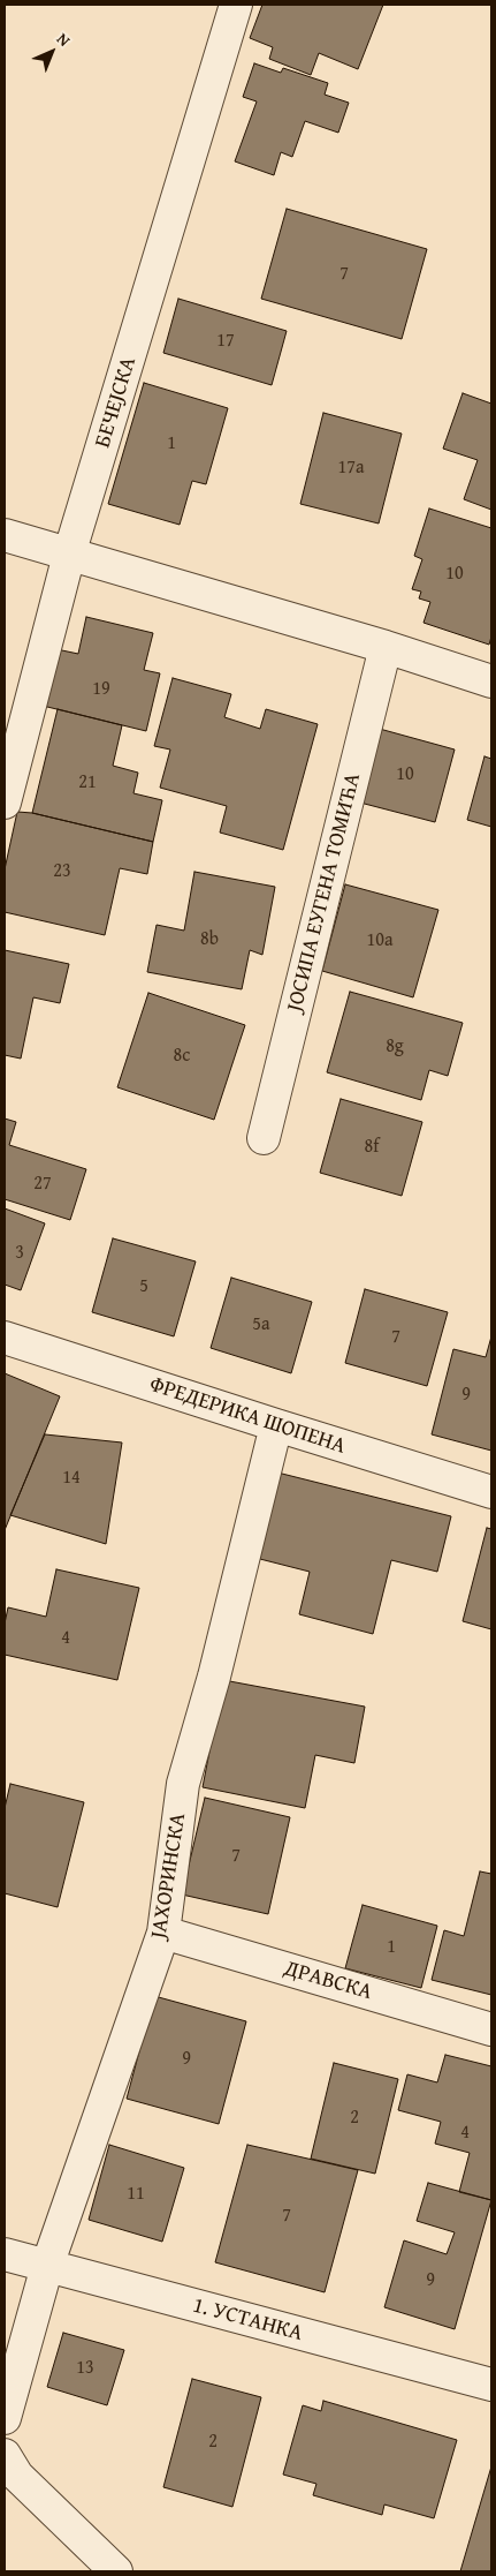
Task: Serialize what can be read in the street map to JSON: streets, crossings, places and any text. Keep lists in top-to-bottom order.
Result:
{
  "streets": {
    "street": [
      "БЕЧЕЈСКА",
      "ЈОСИПА ЕУГЕНА ТОМИЋА",
      "ФРЕДЕРИКА ШОПЕНА",
      "ЈАХОРИНСКА",
      "ДРАВСКА",
      "1. УСТАНКА"
    ]
  },
  "crossings": [
    ["ФРЕДЕРИКА ШОПЕНА", "ЈАХОРИНСКА"],
    ["ЈАХОРИНСКА", "ДРАВСКА"],
    ["ЈАХОРИНСКА", "1. УСТАНКА"]
  ],
  "house_numbers": [
    "7",
    "17",
    "1",
    "17a",
    "10",
    "19",
    "10",
    "21",
    "23",
    "8b",
    "10a",
    "8g",
    "8c",
    "8f",
    "27",
    "3",
    "5",
    "5a",
    "7",
    "9",
    "14",
    "4",
    "7",
    "1",
    "9",
    "2",
    "4",
    "11",
    "7",
    "9",
    "13",
    "2"
  ],
  "north": "top right"
}
